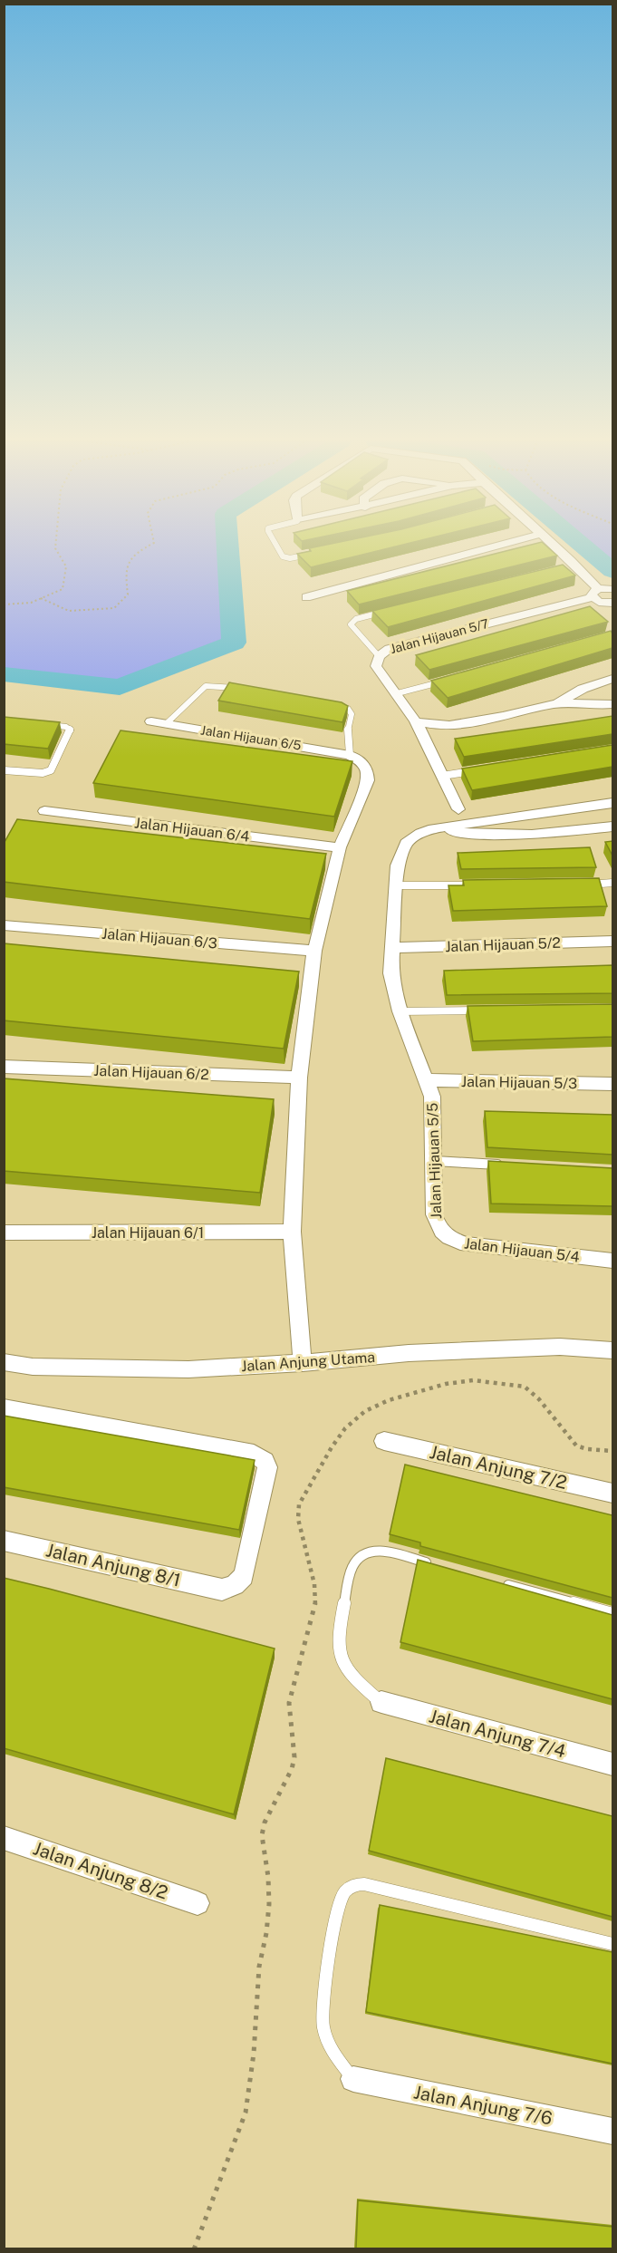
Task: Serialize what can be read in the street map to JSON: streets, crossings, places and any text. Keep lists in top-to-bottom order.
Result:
{
  "streets": {
    "street": [
      "Jalan Hijauan 5/7",
      "Jalan Hijauan 6/5",
      "Jalan Hijauan 6/4",
      "Jalan Hijauan 6/3",
      "Jalan Hijauan 5/2",
      "Jalan Hijauan 6/2",
      "Jalan Hijauan 5/3",
      "Jalan Hijauan 5/5",
      "Jalan Hijauan 6/1",
      "Jalan Hijauan 5/4",
      "Jalan Anjung Utama",
      "Jalan Anjung 7/2",
      "Jalan Anjung 8/1",
      "Jalan Anjung 7/4",
      "Jalan Anjung 8/2",
      "Jalan Anjung 7/6"
    ]
  },
  "crossings": [
    ["Jalan Hijauan 5/2", "Jalan Hijauan 5/5"],
    ["Jalan Hijauan 5/3", "Jalan Hijauan 5/5"],
    ["Jalan Hijauan 5/5", "Jalan Hijauan 5/4"]
  ]
}
